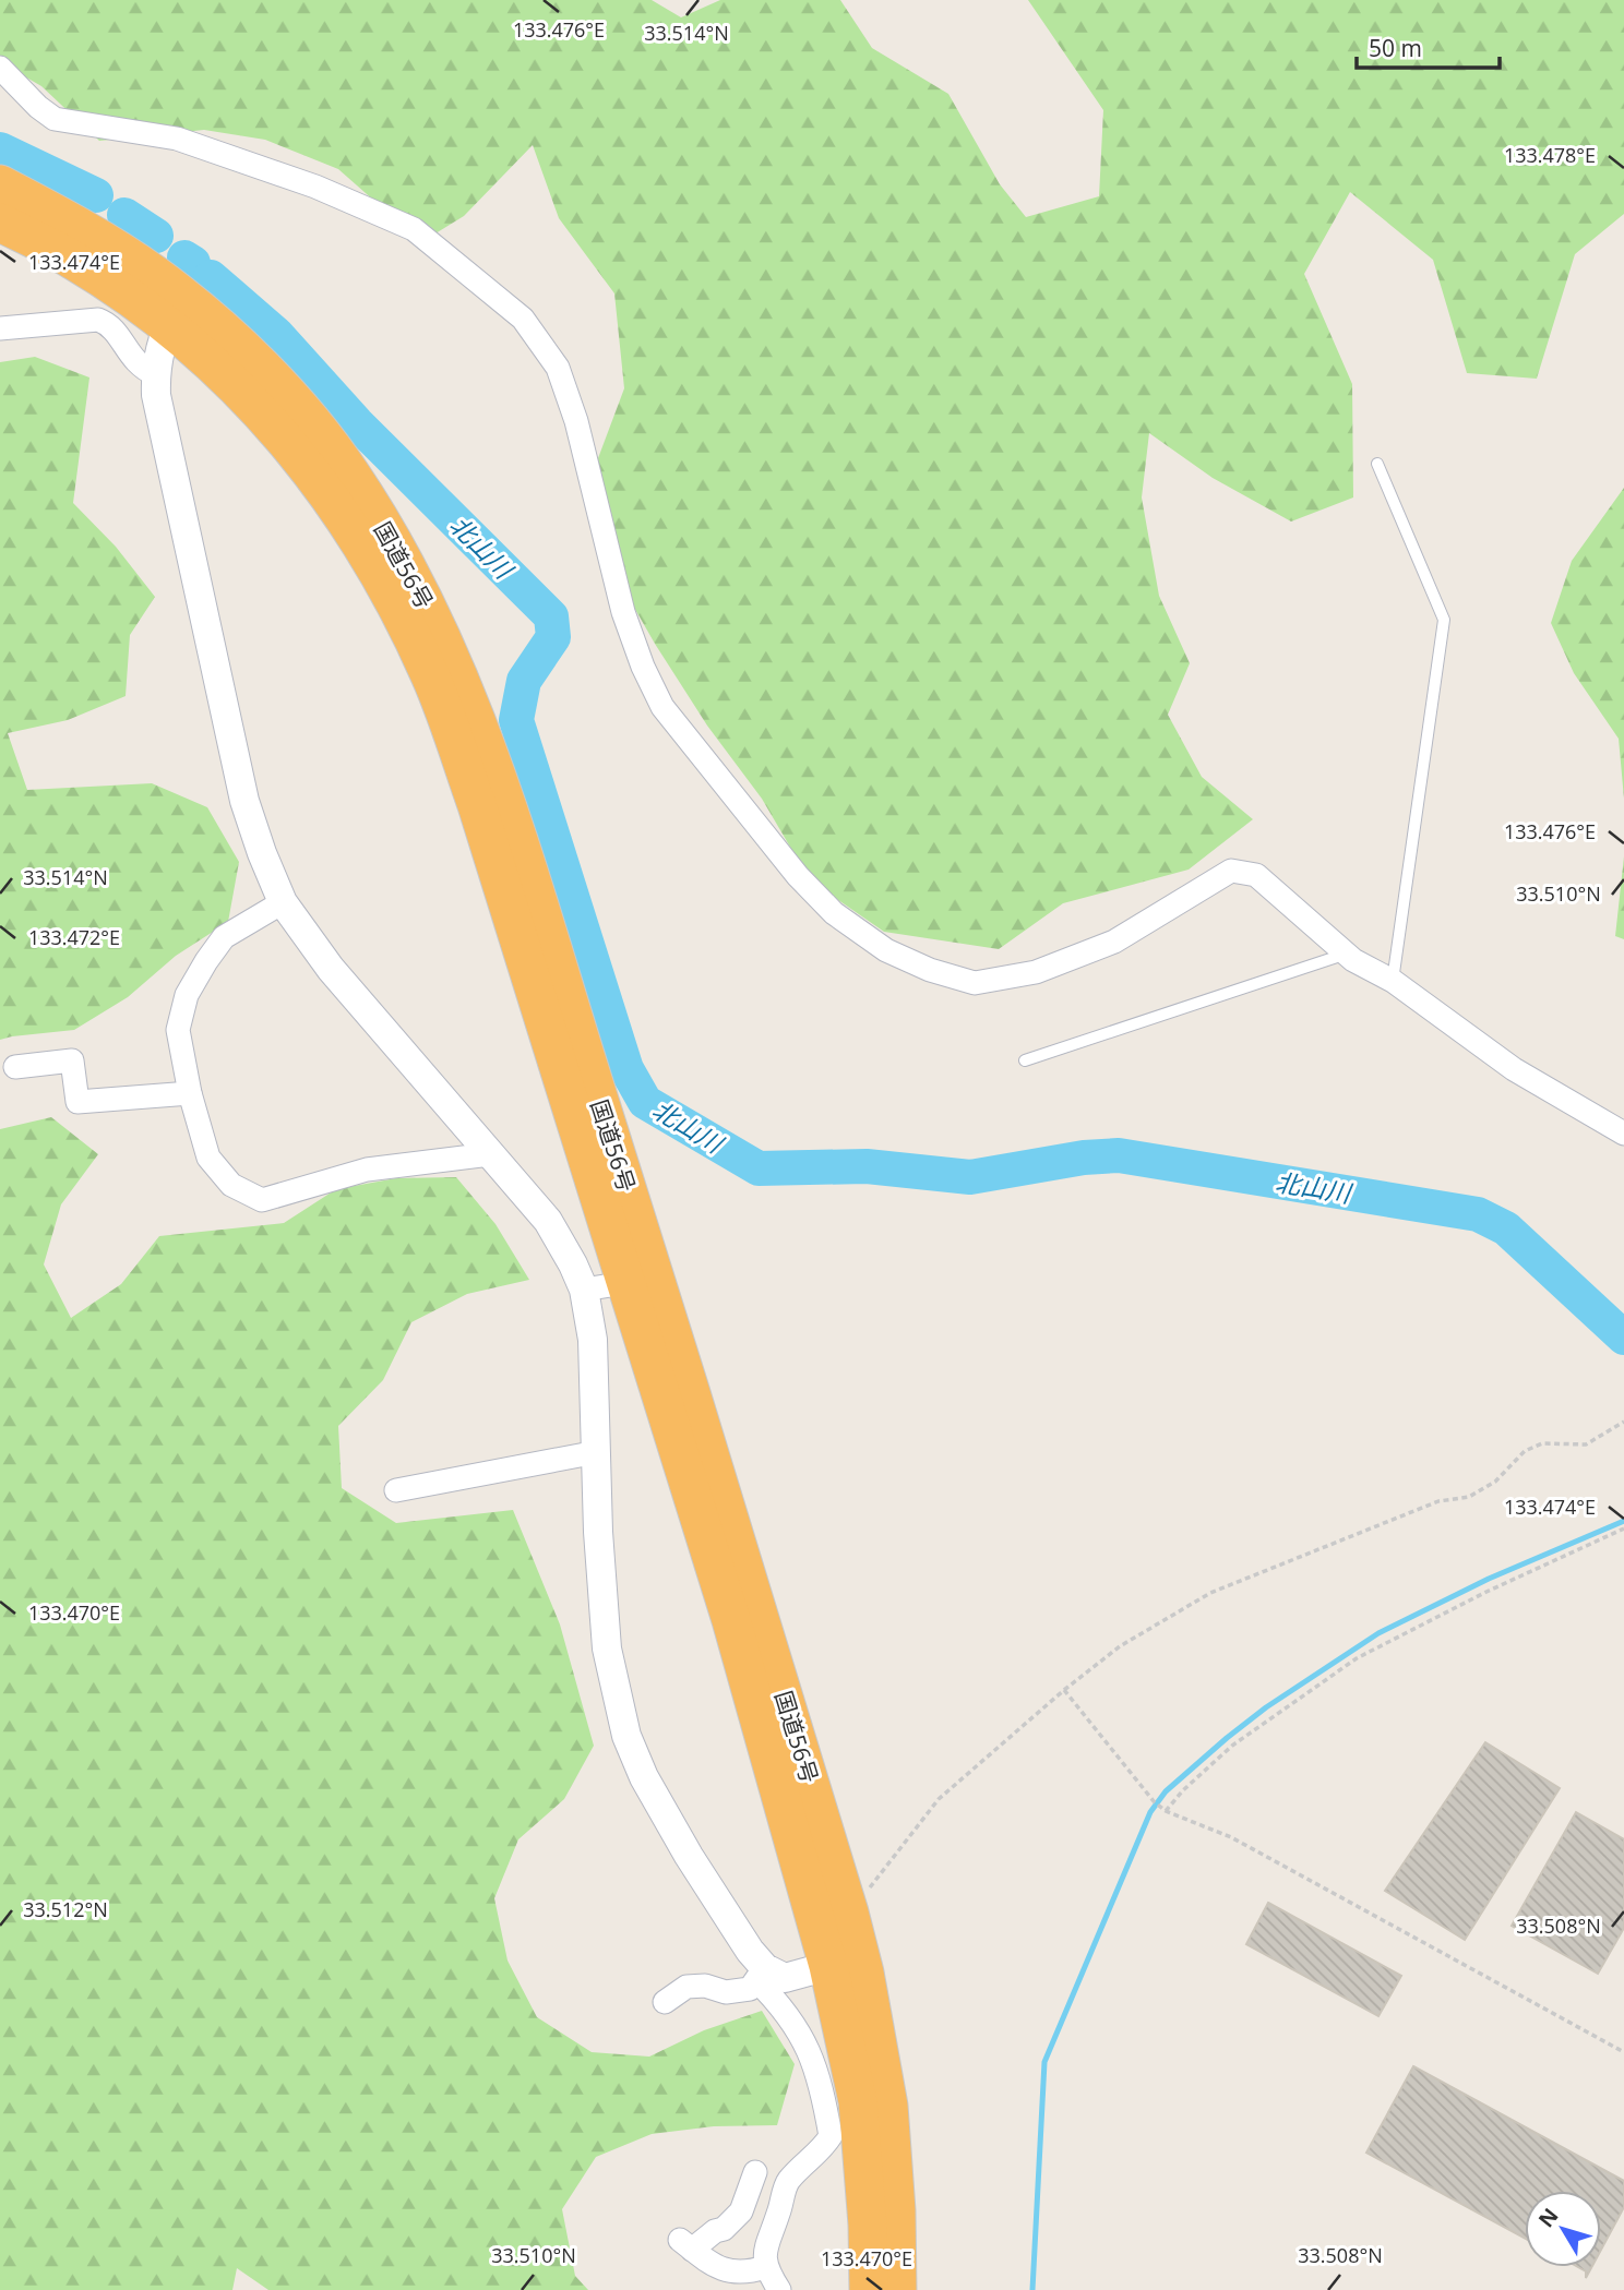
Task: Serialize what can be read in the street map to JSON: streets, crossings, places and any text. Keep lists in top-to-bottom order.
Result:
{
  "streets": {
    "highway": ["国道56号"]
  },
  "water": ["北山川"],
  "scale_bar": "50 m",
  "north": "top left",
  "coordinates": [
    "133.476°E",
    "33.514°N",
    "133.478°E",
    "133.474°E",
    "33.510°N",
    "133.472°E",
    "133.470°E",
    "33.512°N",
    "33.508°N"
  ]
}
